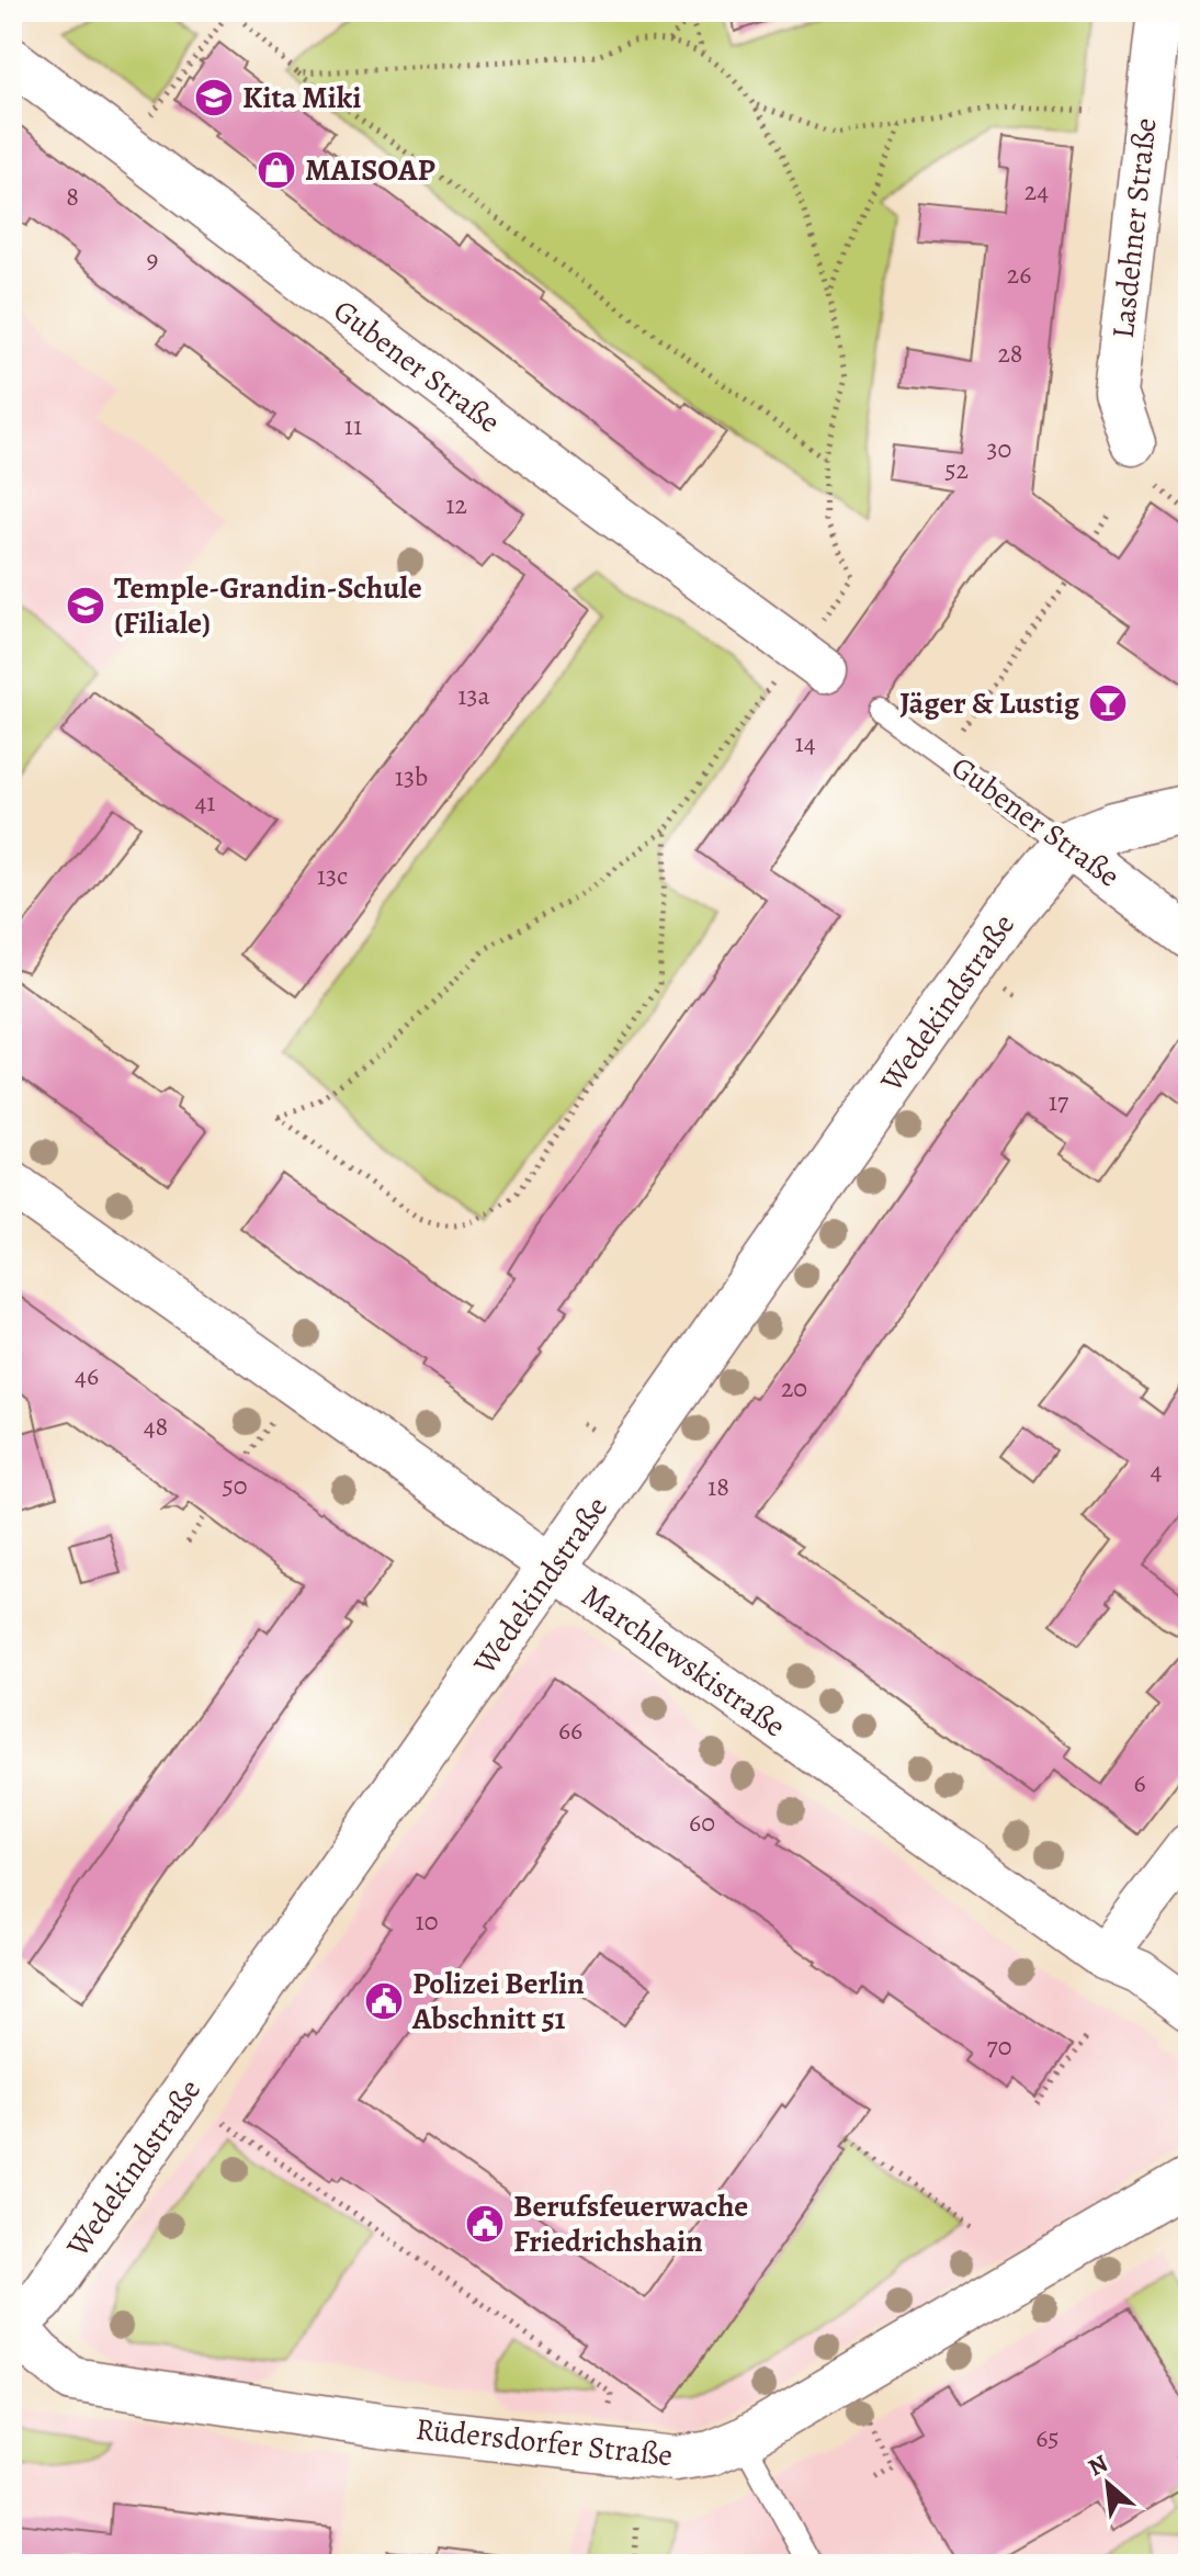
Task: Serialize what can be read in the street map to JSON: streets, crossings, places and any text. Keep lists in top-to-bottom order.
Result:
{
  "streets": {
    "street": [
      "Lasdehner Straße",
      "Gubener Straße",
      "Wedekindstraße",
      "Marchlewskistraße",
      "Rüdersdorfer Straße"
    ]
  },
  "crossings": [
    ["Gubener Straße", "Wedekindstraße"],
    ["Wedekindstraße", "Marchlewskistraße"],
    ["Wedekindstraße", "Rüdersdorfer Straße"]
  ],
  "places": {
    "school or university": ["Kita Miki", "Temple-Grandin-Schule (Filiale)"],
    "shop": ["MAISOAP"],
    "bar": ["Jäger & Lustig"],
    "public building": ["Polizei Berlin Abschnitt 51", "Berufsfeuerwache Friedrichshain"]
  },
  "house_numbers": [
    "24",
    "8",
    "9",
    "26",
    "28",
    "11",
    "30",
    "52",
    "12",
    "13a",
    "14",
    "13b",
    "41",
    "13c",
    "17",
    "46",
    "20",
    "48",
    "4",
    "50",
    "18",
    "66",
    "6",
    "60",
    "10",
    "70",
    "65"
  ],
  "north": "top left"
}
